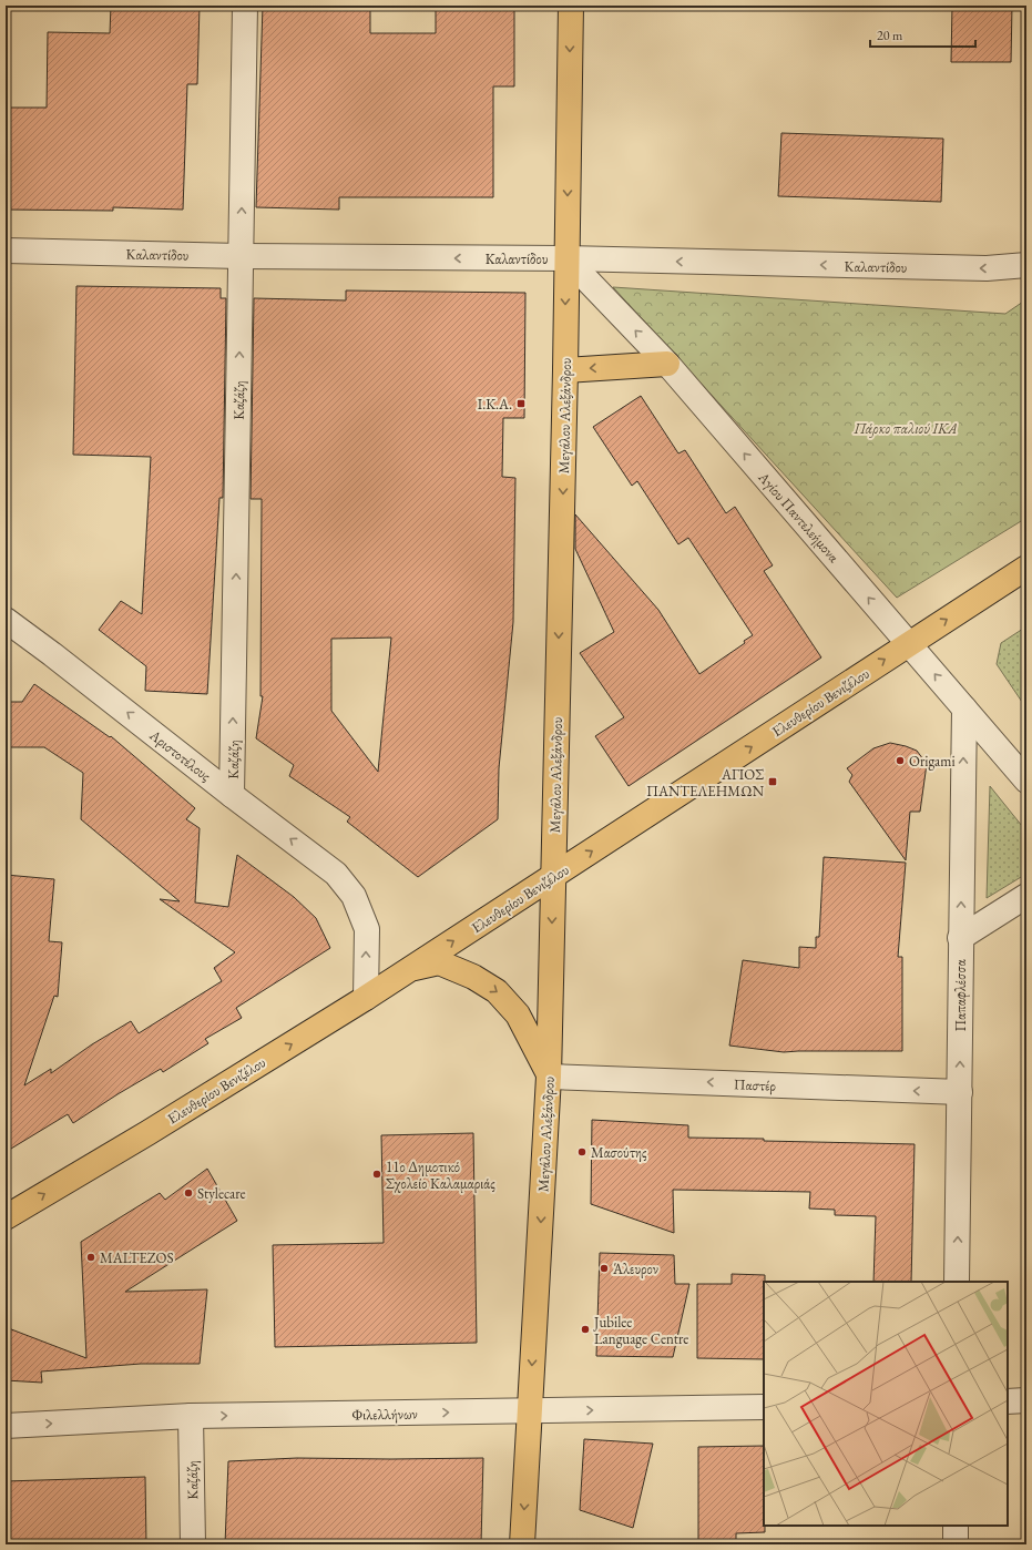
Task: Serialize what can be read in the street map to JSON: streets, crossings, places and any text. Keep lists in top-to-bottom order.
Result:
{
  "streets": {
    "main road": ["Μεγάλου Αλεξάνδρου", "Ελευθερίου Βενιζέλου"],
    "street": [
      "Καλαντίδου",
      "Καζάζη",
      "Αγίου Παντελεήμονα",
      "Αριστοτέλους",
      "Παπαφλέσσα",
      "Παστέρ",
      "Φιλελλήνων"
    ]
  },
  "crossings": [
    ["Καλαντίδου", "Καζάζη"],
    ["Καλαντίδου", "Μεγάλου Αλεξάνδρου"],
    ["Καλαντίδου", "Αγίου Παντελεήμονα"],
    ["Καζάζη", "Αριστοτέλους"],
    ["Καζάζη", "Φιλελλήνων"],
    ["Μεγάλου Αλεξάνδρου", "Αγίου Παντελεήμονα"],
    ["Μεγάλου Αλεξάνδρου", "Ελευθερίου Βενιζέλου"],
    ["Μεγάλου Αλεξάνδρου", "Παστέρ"],
    ["Μεγάλου Αλεξάνδρου", "Φιλελλήνων"],
    ["Αγίου Παντελεήμονα", "Ελευθερίου Βενιζέλου"],
    ["Αγίου Παντελεήμονα", "Παπαφλέσσα"],
    ["Ελευθερίου Βενιζέλου", "Αριστοτέλους"],
    ["Παπαφλέσσα", "Παστέρ"]
  ],
  "one_way": [
    "Καλαντίδου",
    "Καζάζη",
    "Μεγάλου Αλεξάνδρου",
    "Αγίου Παντελεήμονα",
    "Ελευθερίου Βενιζέλου",
    "Αριστοτέλους",
    "Παπαφλέσσα",
    "Παστέρ",
    "Φιλελλήνων"
  ],
  "parks": ["Πάρκο παλιού ΙΚΑ"],
  "places": {
    "transit": ["Ι.Κ.Α.", "ΑΓΙΟΣ ΠΑΝΤΕΛΕΗΜΩΝ"],
    "other": [
      "Origami",
      "Μασούτης",
      "11ο Δημοτικό Σχολείο Καλαμαριάς",
      "Stylecare",
      "MALTEZOS",
      "Άλευρον",
      "Jubilee Language Centre"
    ]
  },
  "scale_bar": "20 m"
}
